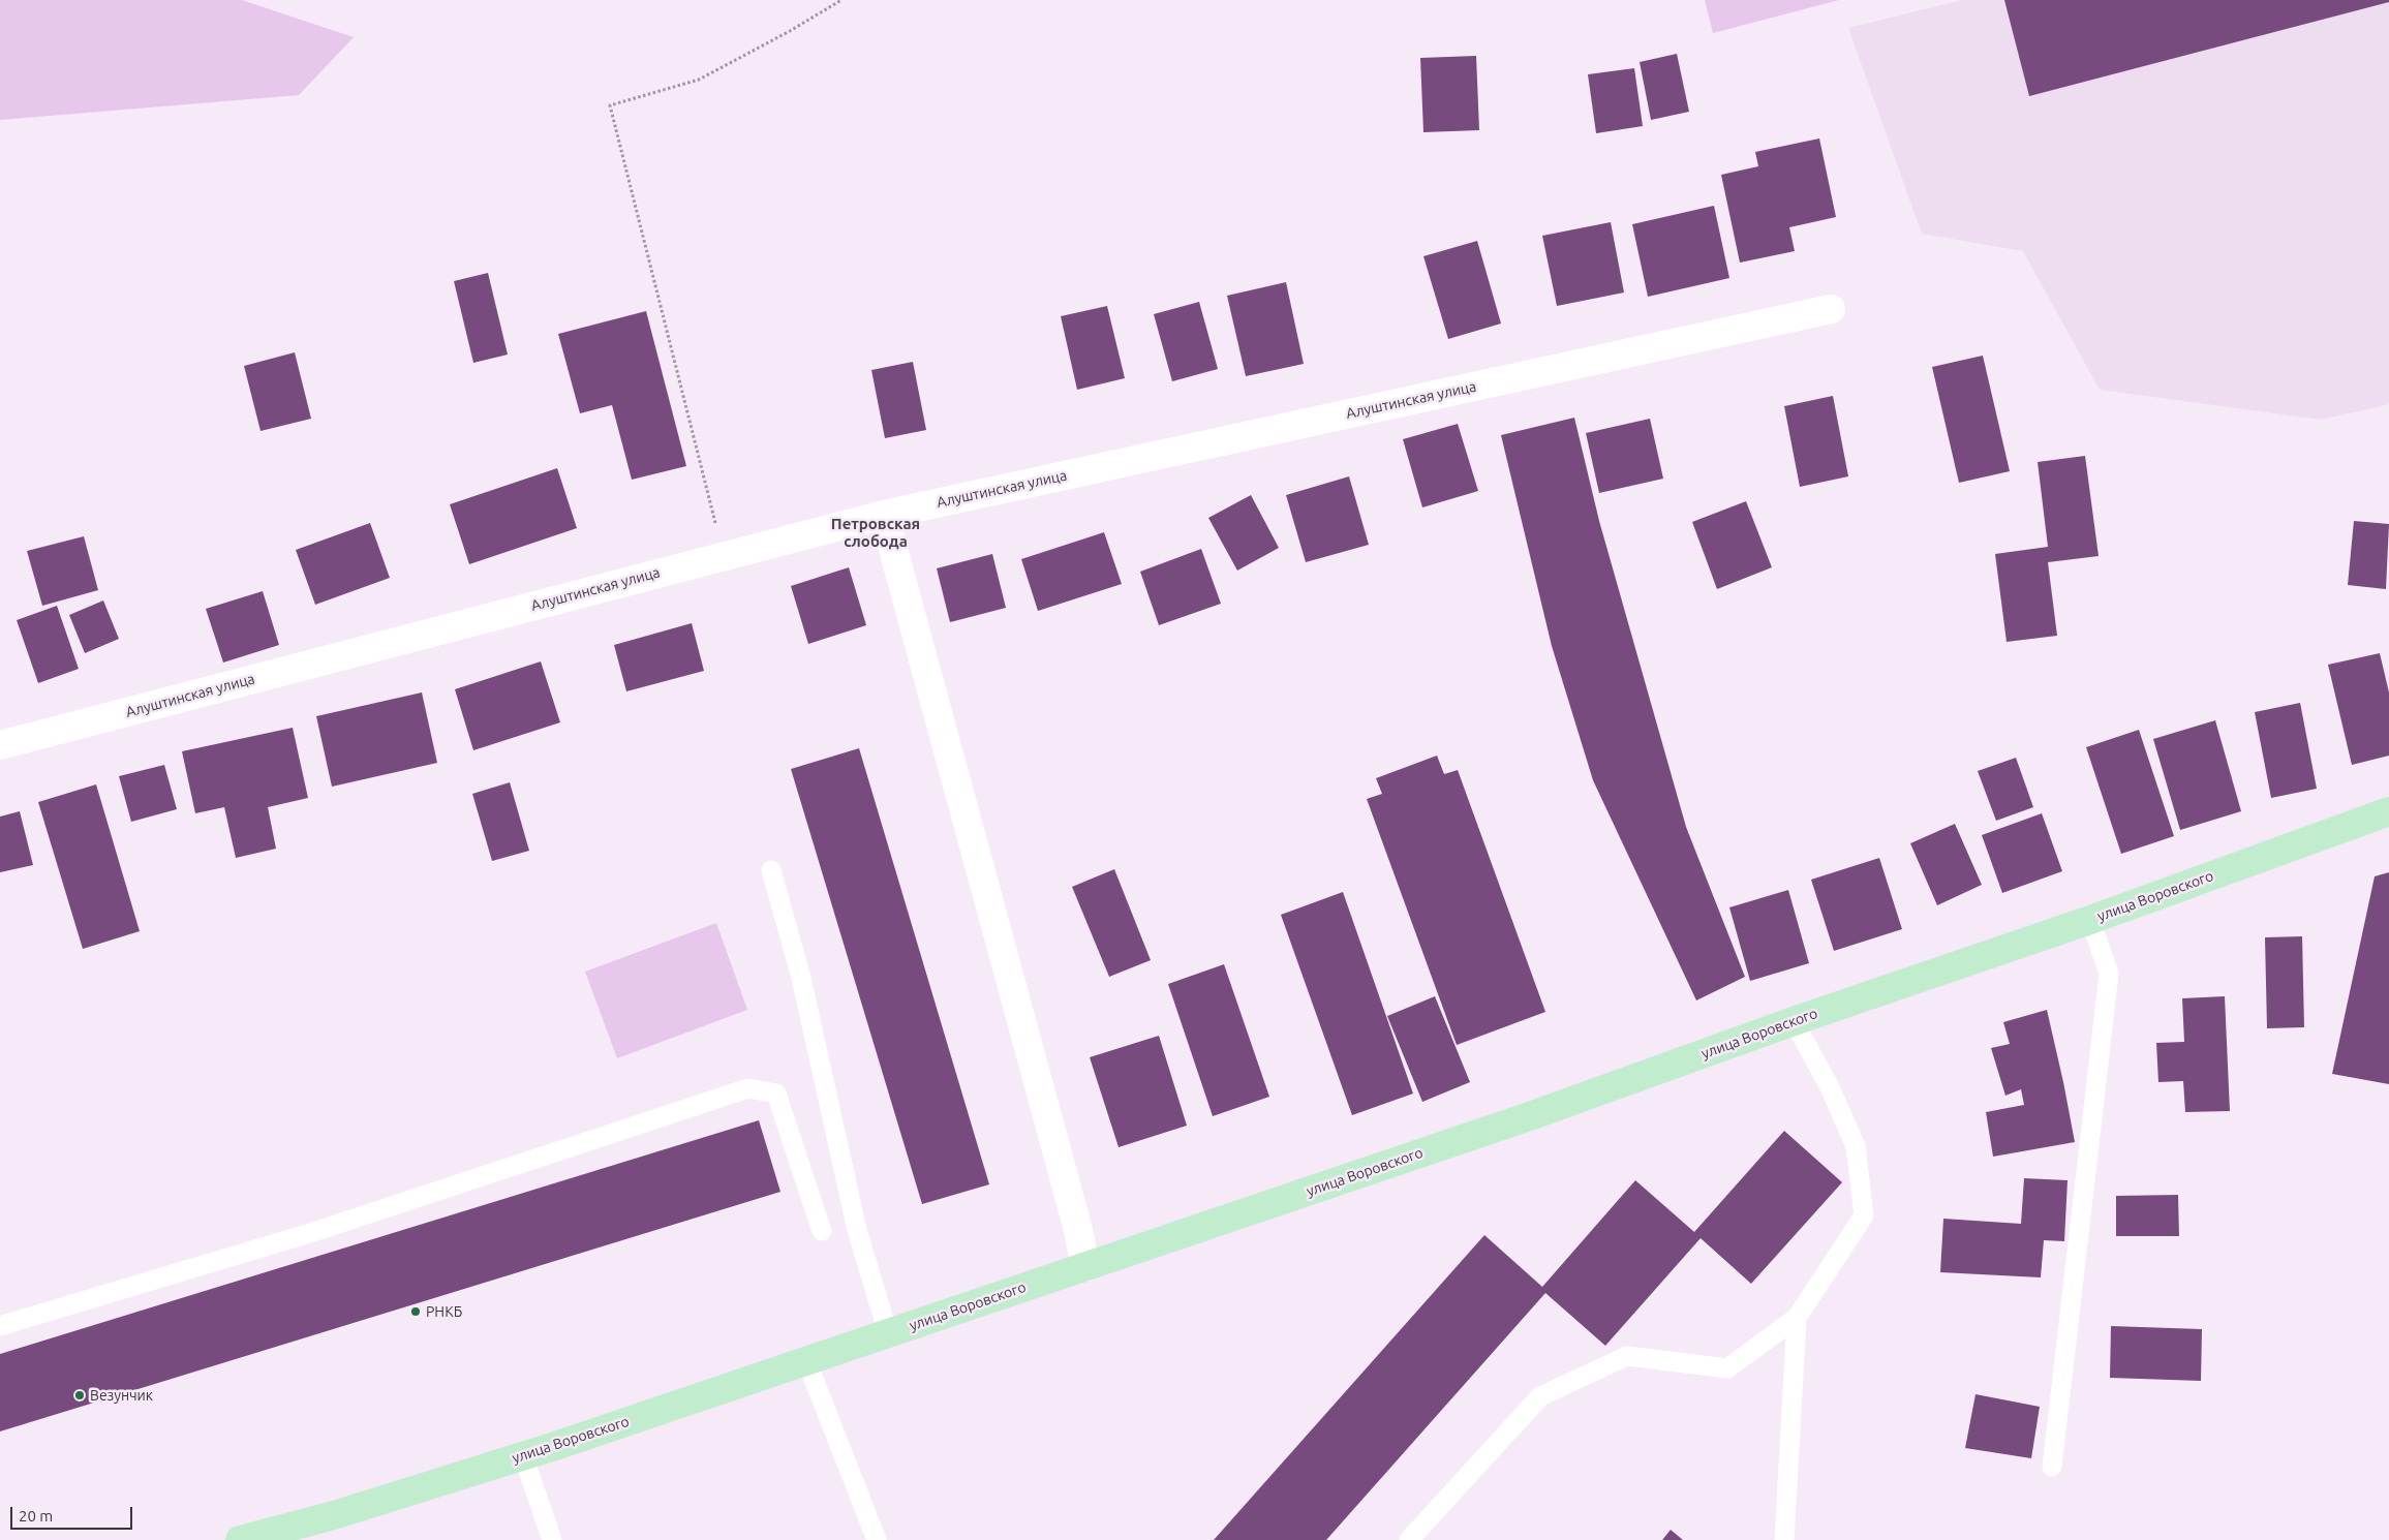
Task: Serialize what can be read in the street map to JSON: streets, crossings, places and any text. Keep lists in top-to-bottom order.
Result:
{
  "streets": {
    "main road": ["улица Воровского"],
    "street": ["Алуштинская улица"]
  },
  "districts": ["Петровская слобода"],
  "places": ["РНКБ", "Везунчик"],
  "scale_bar": "20 m"
}
